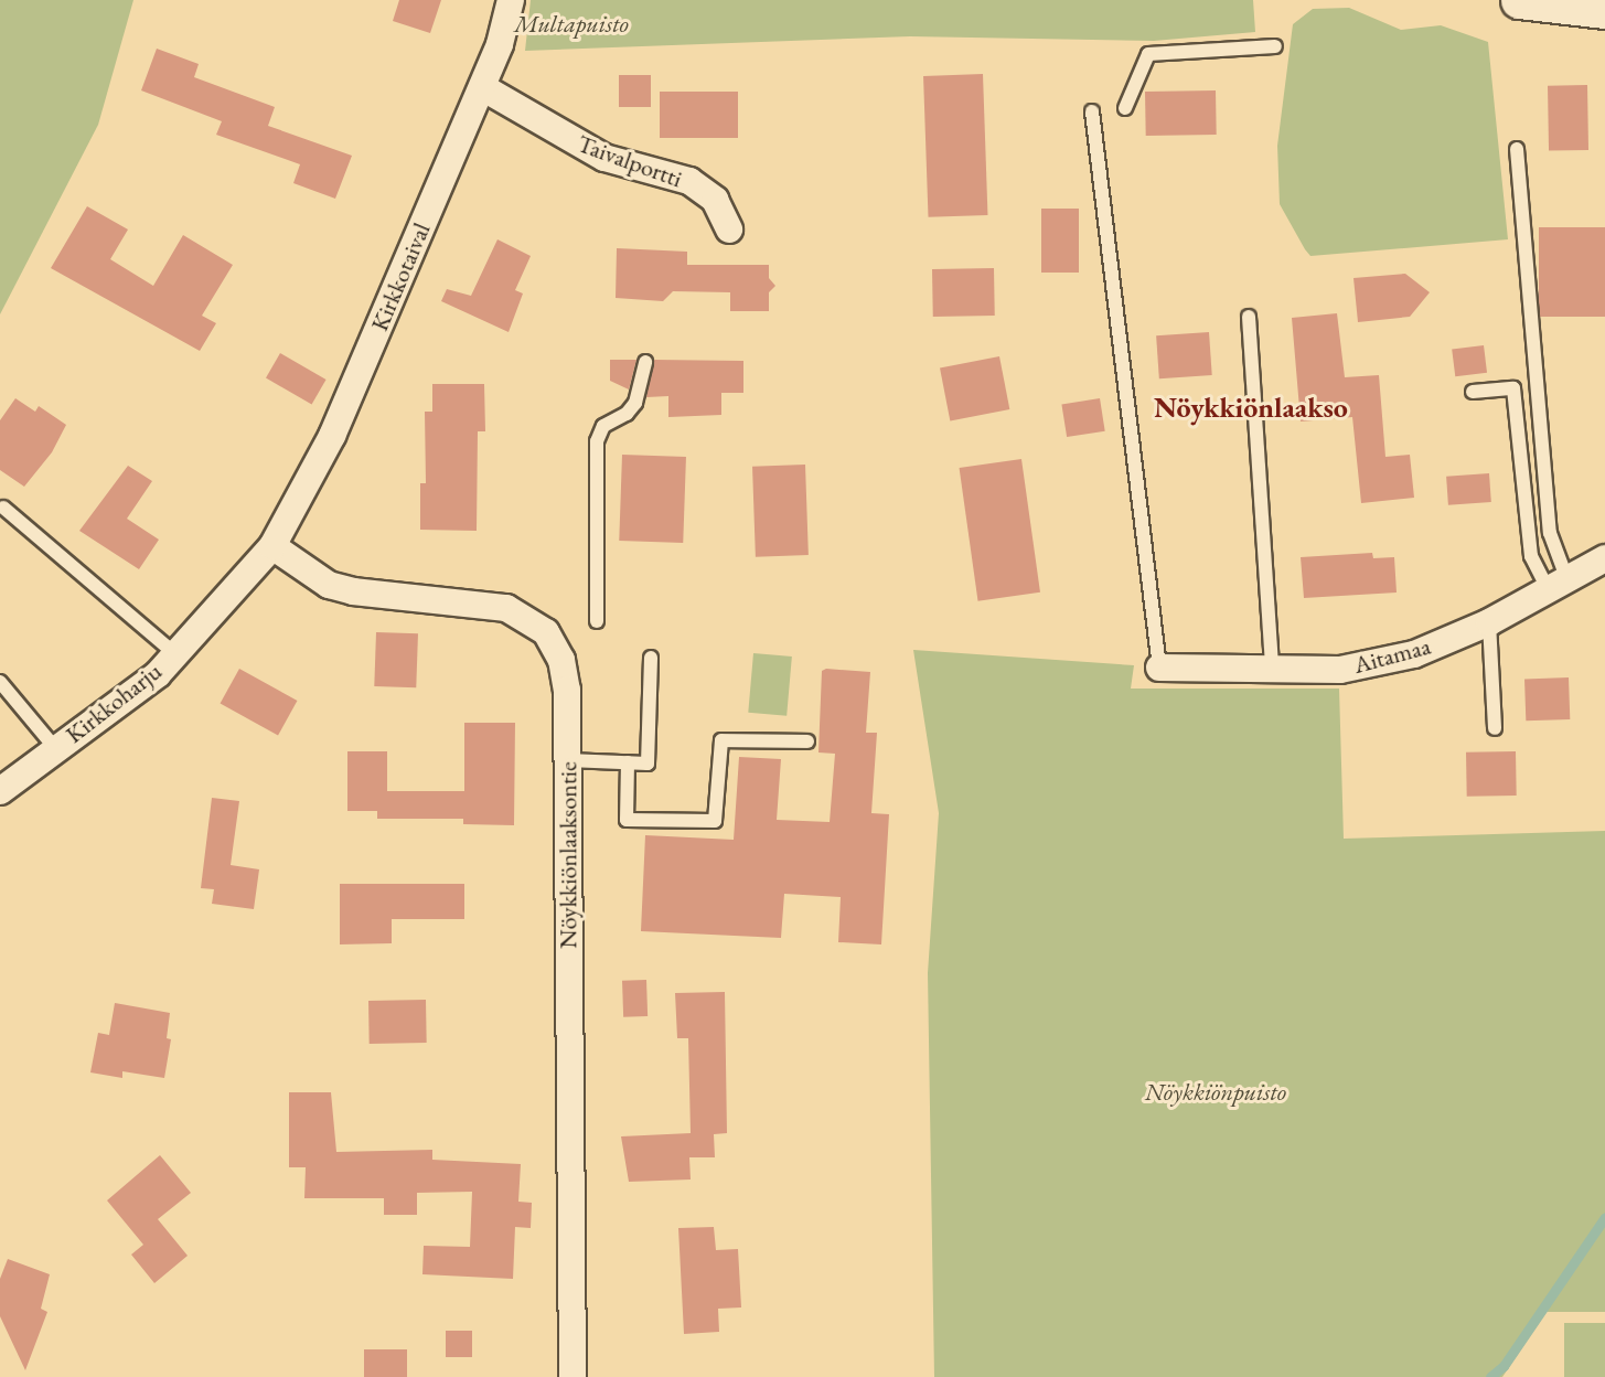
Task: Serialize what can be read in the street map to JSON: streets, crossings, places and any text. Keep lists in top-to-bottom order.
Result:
{
  "streets": {
    "street": [
      "Taivalportti",
      "Kirkkotaival",
      "Aitamaa",
      "Kirkkoharju",
      "Nöykkiönlaaksontie"
    ]
  },
  "crossings": [
    ["Taivalportti", "Kirkkotaival"],
    ["Kirkkotaival", "Kirkkoharju"],
    ["Kirkkotaival", "Nöykkiönlaaksontie"],
    ["Kirkkoharju", "Nöykkiönlaaksontie"]
  ],
  "districts": ["Nöykkiönlaakso"],
  "parks": ["Multapuisto", "Nöykkiönpuisto"]
}
